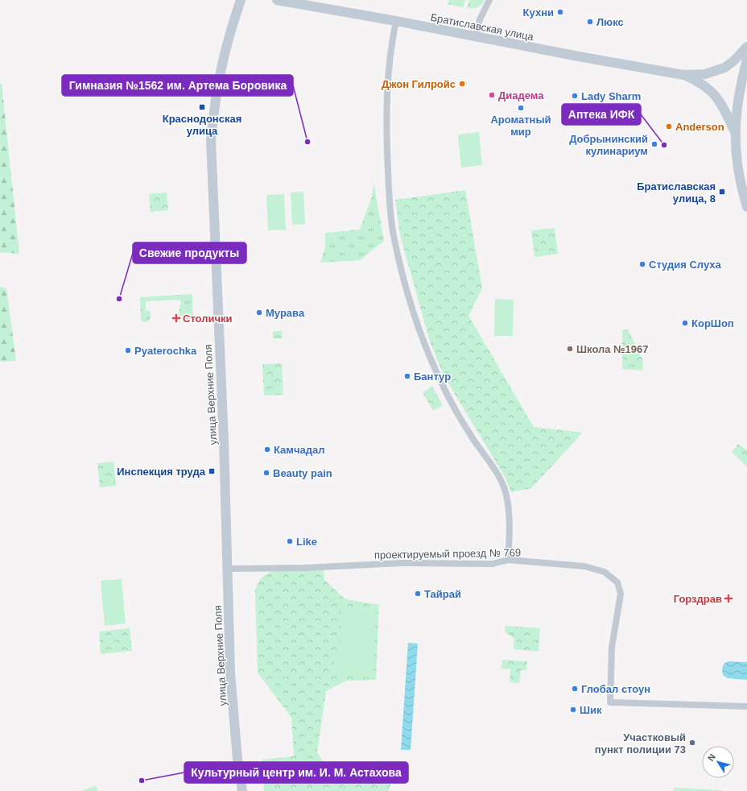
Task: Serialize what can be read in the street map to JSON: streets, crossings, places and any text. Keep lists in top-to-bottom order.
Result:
{
  "streets": {
    "main road": ["Братиславская улица", "улица Верхние Поля"],
    "street": ["проектируемый проезд № 769"]
  },
  "crossings": [
    ["улица Верхние Поля", "проектируемый проезд № 769"]
  ],
  "places": {
    "other": [
      "Кухни",
      "Люкс",
      "Джон Гилройс",
      "Диадема",
      "Lady Sharm",
      "Ароматный мир",
      "Anderson",
      "Гимназия №1562 им. Артема Боровика",
      "Добрынинский кулинариум",
      "Аптека ИФК",
      "Студия Слуха",
      "Свежие продукты",
      "Мурава",
      "КорШоп",
      "Школа №1967",
      "Pyaterochka",
      "Бантур",
      "Камчадал",
      "Beauty pain",
      "Like",
      "Тайрай",
      "Глобал стоун",
      "Шик",
      "Участковый пункт полиции 73",
      "Культурный центр им. И. М. Астахова"
    ],
    "transit": ["Краснодонская улица", "Братиславская улица, 8", "Инспекция труда"],
    "health": ["Столички", "Горздрав"]
  },
  "north": "top left"
}
